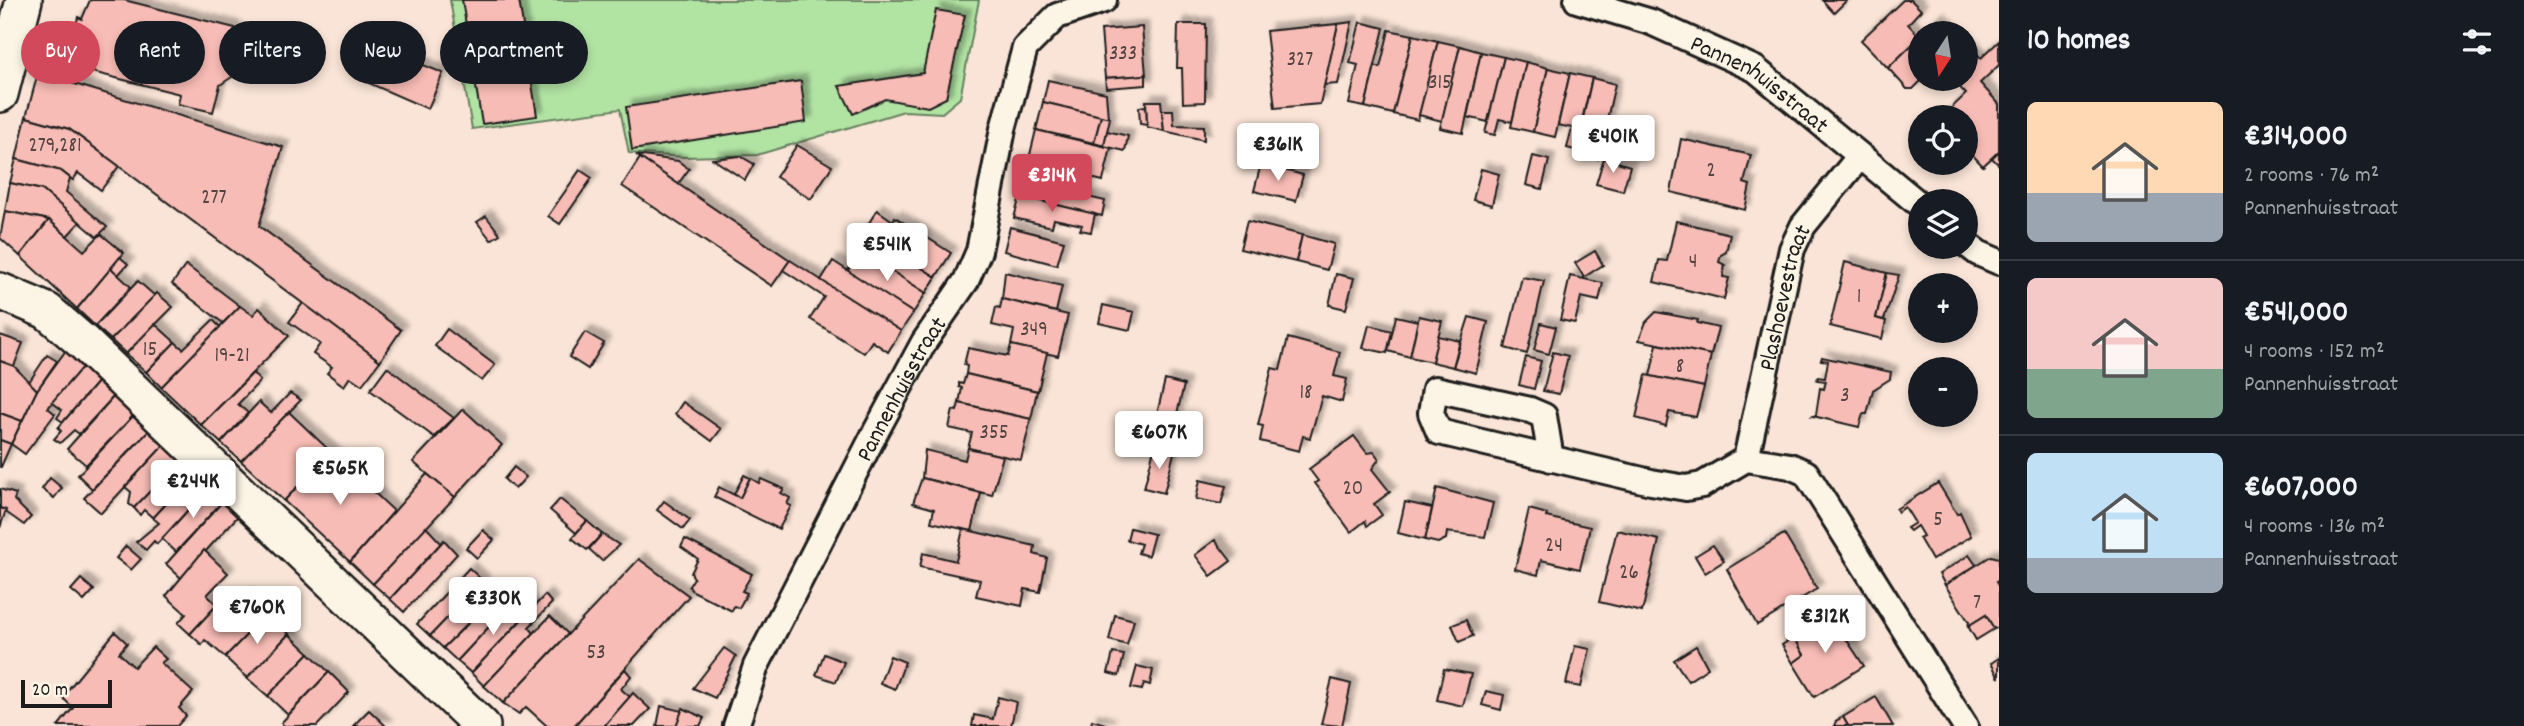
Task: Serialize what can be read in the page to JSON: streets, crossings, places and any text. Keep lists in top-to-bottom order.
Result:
{
  "streets": {
    "street": ["Pannenhuisstraat", "Plashoevestraat"]
  },
  "crossings": [
    ["Pannenhuisstraat", "Plashoevestraat"]
  ],
  "house_numbers": [
    "333",
    "327",
    "315",
    "279,281",
    "2",
    "277",
    "4",
    "1",
    "349",
    "15",
    "19-21",
    "8",
    "18",
    "3",
    "355",
    "20",
    "5",
    "24",
    "26",
    "7",
    "53"
  ],
  "scale_bar": "20 m",
  "north": "bottom",
  "page": {
    "heading": "10 homes",
    "map_buttons": ["+", "−"],
    "chip": [
      "Buy",
      "Rent",
      "Filters",
      "New",
      "Apartment"
    ],
    "list": [
      {
        "name": "€314,000",
        "note": "2 rooms · 76 m² · Pannenhuisstraat"
      },
      {
        "name": "€541,000",
        "note": "4 rooms · 152 m² · Pannenhuisstraat"
      },
      {
        "name": "€607,000",
        "note": "4 rooms · 136 m² · Pannenhuisstraat"
      }
    ],
    "price": [
      "€401K",
      "€361K",
      "€314K",
      "€541K",
      "€607K",
      "€565K",
      "€244K",
      "€330K",
      "€760K",
      "€312K"
    ],
    "scale": "20 m"
  }
}
